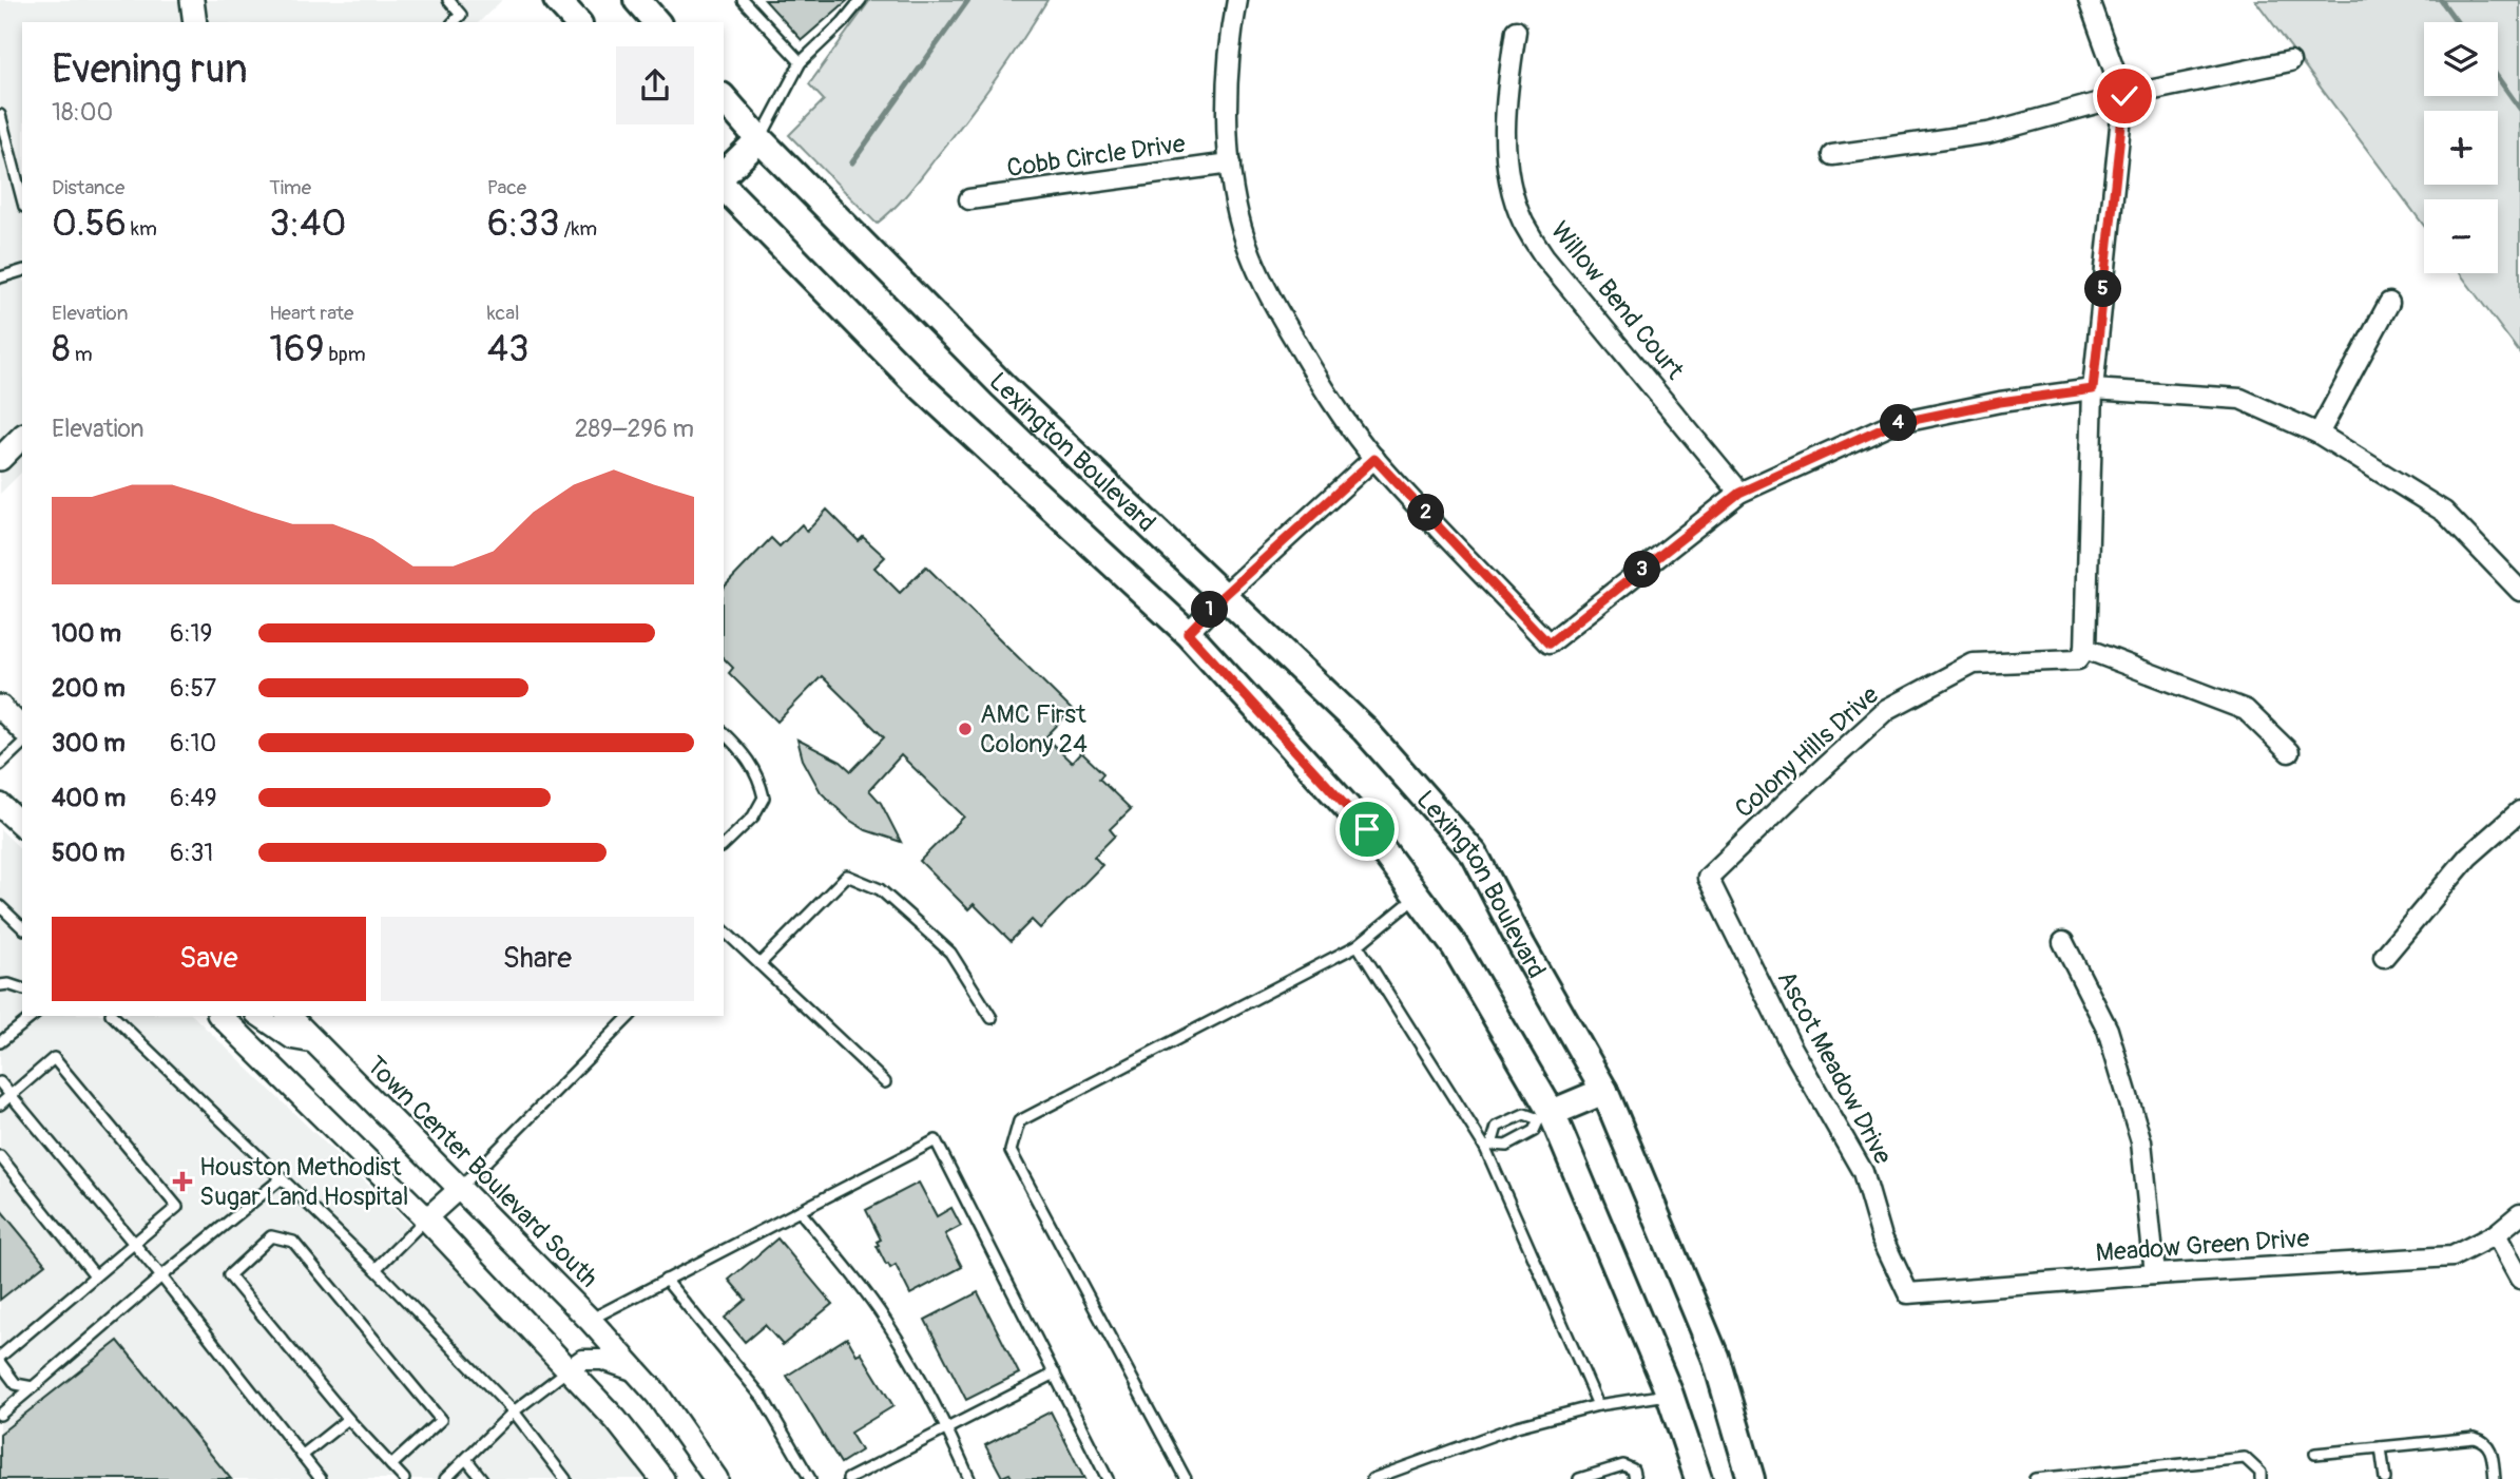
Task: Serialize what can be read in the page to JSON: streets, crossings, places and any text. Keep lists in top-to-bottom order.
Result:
{
  "streets": {
    "main road": ["Lexington Boulevard"],
    "street": [
      "Cobb Circle Drive",
      "Willow Bend Court",
      "Colony Hills Drive",
      "Ascot Meadow Drive",
      "Town Center Boulevard South",
      "Meadow Green Drive"
    ]
  },
  "crossings": [
    ["Colony Hills Drive", "Ascot Meadow Drive"],
    ["Ascot Meadow Drive", "Meadow Green Drive"]
  ],
  "places": {
    "other": ["AMC First Colony 24"],
    "health": ["Houston Methodist Sugar Land Hospital"]
  },
  "page": {
    "map_buttons": ["+", "−"],
    "heading": ["Evening run", "18:00"],
    "stats": [
      ["Distance", "0.56 km"],
      ["Time", "3:40"],
      ["Pace", "6:33 /km"],
      ["Elevation", "8 m"],
      ["Heart rate", "169 bpm"],
      ["kcal", "43"]
    ],
    "pins": [
      "5",
      "4",
      "2",
      "3",
      "1"
    ],
    "chart": ["Elevation", "289–296 m"],
    "list": [
      {
        "name": "100 m",
        "note": "6:19"
      },
      {
        "name": "200 m",
        "note": "6:57"
      },
      {
        "name": "300 m",
        "note": "6:10"
      },
      {
        "name": "400 m",
        "note": "6:49"
      },
      {
        "name": "500 m",
        "note": "6:31"
      }
    ],
    "buttons": ["Save", "Share"]
  }
}
